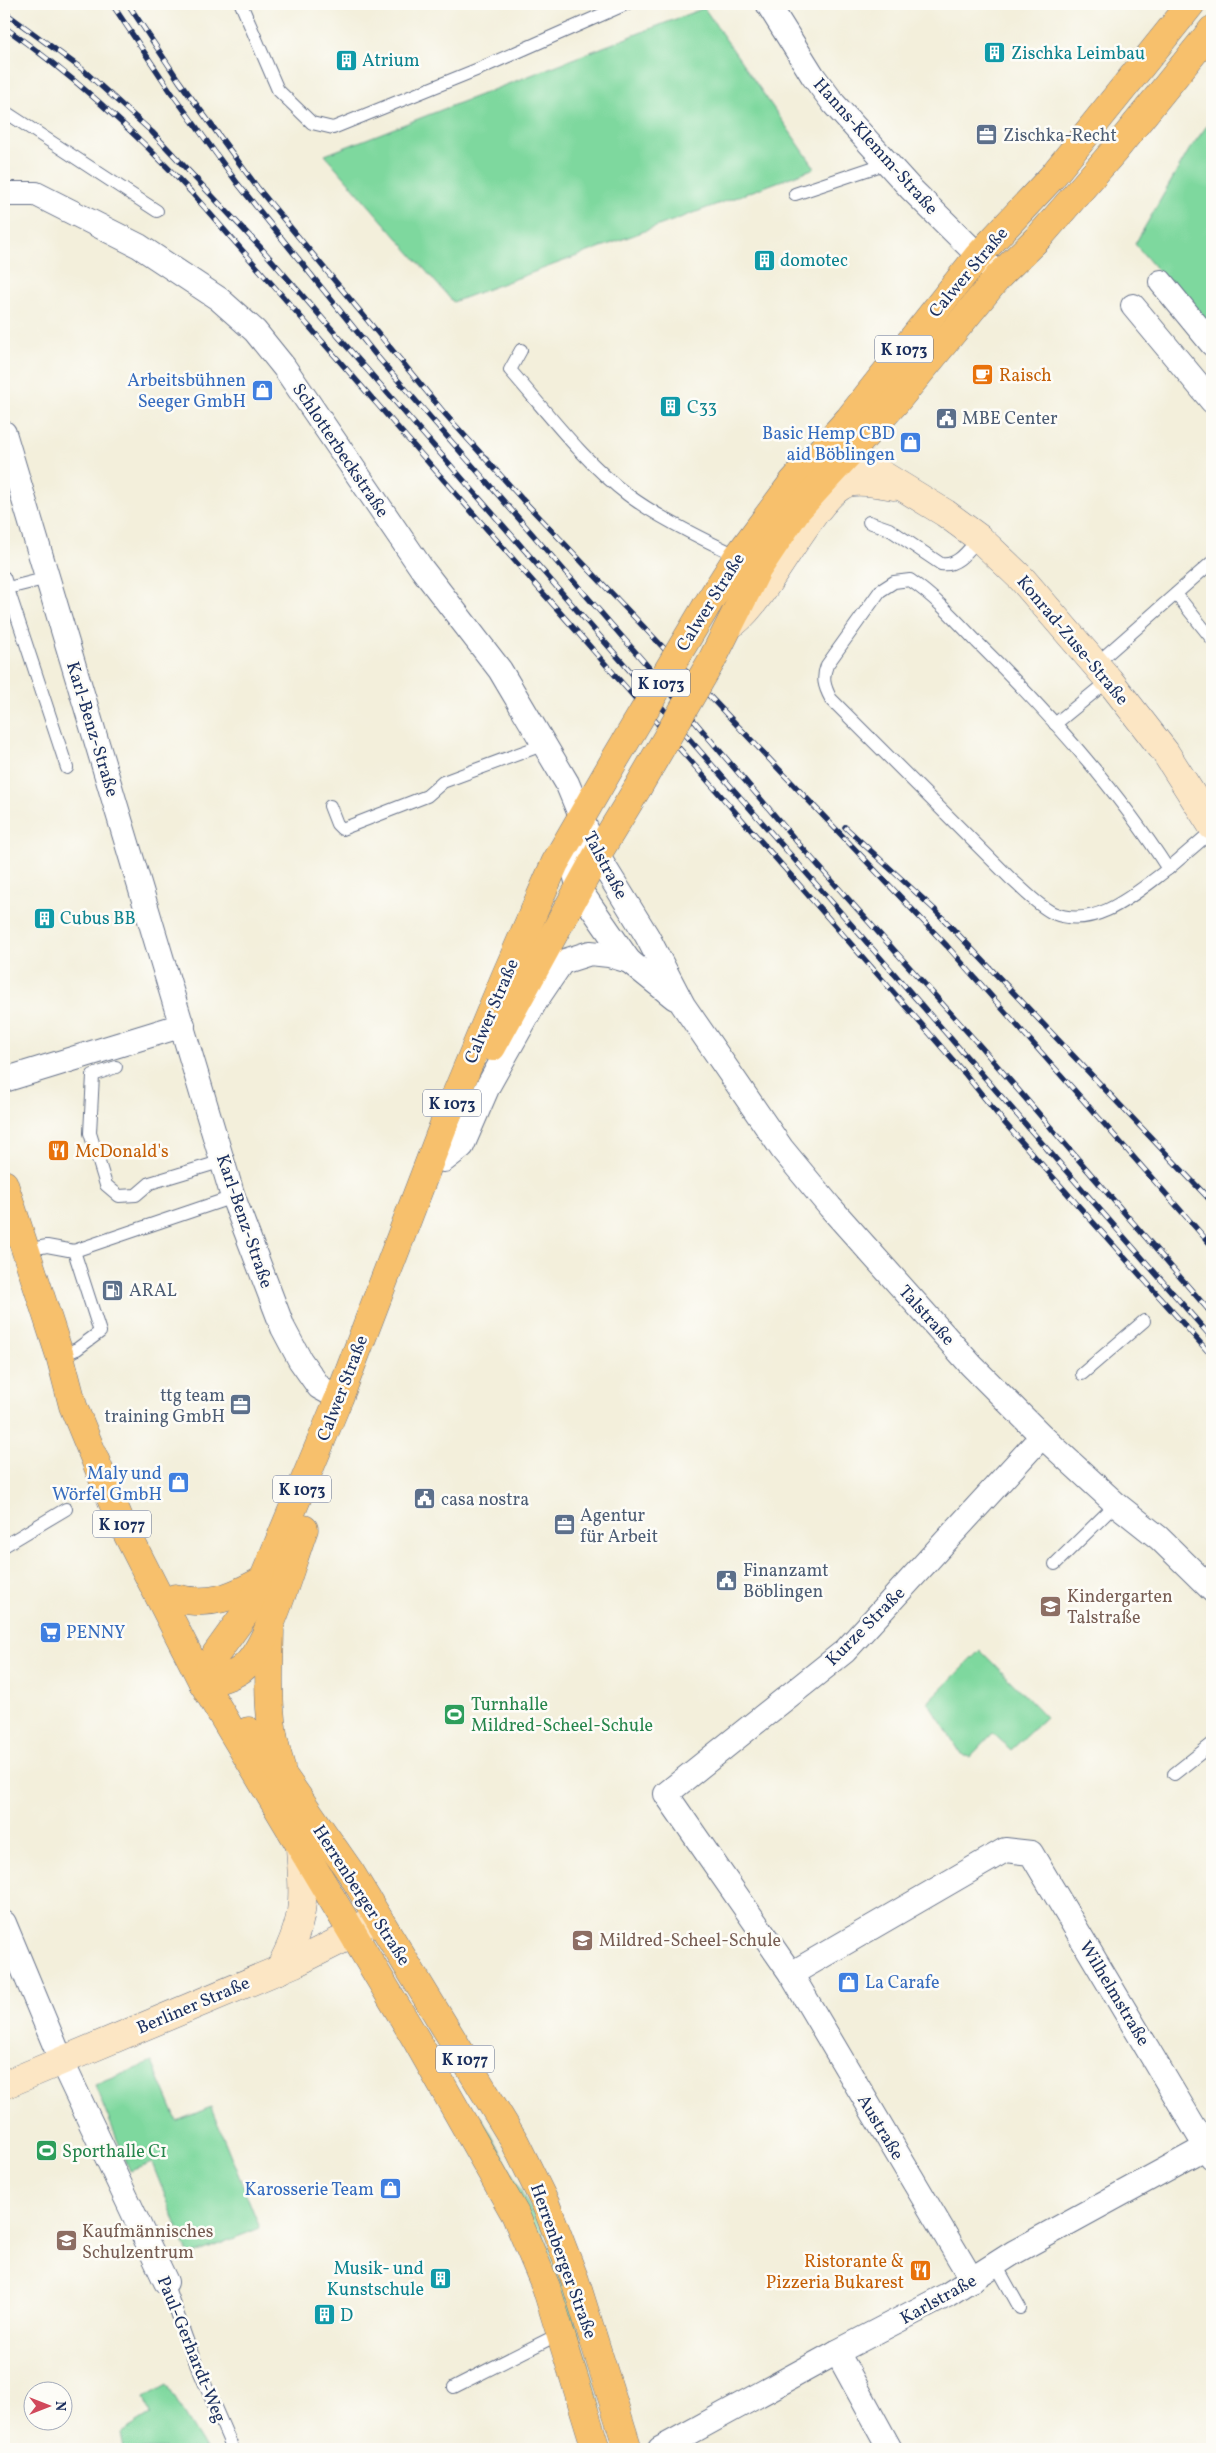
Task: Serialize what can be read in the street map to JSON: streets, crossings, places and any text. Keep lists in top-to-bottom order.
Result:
{
  "streets": {
    "main road": [
      "Calwer Straße",
      "K 1073",
      "K 1077",
      "Herrenberger Straße"
    ],
    "street": [
      "Hanns-Klemm-Straße",
      "Schlotterbeckstraße",
      "Konrad-Zuse-Straße",
      "Karl-Benz-Straße",
      "Talstraße",
      "Kurze Straße",
      "Wilhelmstraße",
      "Berliner Straße",
      "Austraße",
      "Karlstraße",
      "Paul-Gerhardt-Weg"
    ]
  },
  "crossings": [
    ["Hanns-Klemm-Straße", "Calwer Straße"],
    ["Calwer Straße", "K 1073"],
    ["Calwer Straße", "Schlotterbeckstraße"],
    ["Calwer Straße", "Konrad-Zuse-Straße"],
    ["Calwer Straße", "Karl-Benz-Straße"],
    ["Calwer Straße", "Talstraße"],
    ["Calwer Straße", "Herrenberger Straße"],
    ["K 1073", "Herrenberger Straße"],
    ["Schlotterbeckstraße", "Talstraße"],
    ["Talstraße", "Kurze Straße"],
    ["Kurze Straße", "Austraße"],
    ["Herrenberger Straße", "Berliner Straße"],
    ["Wilhelmstraße", "Austraße"],
    ["Wilhelmstraße", "Karlstraße"],
    ["Berliner Straße", "Paul-Gerhardt-Weg"],
    ["Austraße", "Karlstraße"]
  ],
  "places": {
    "building": [
      "Zischka Leimbau",
      "Atrium",
      "domotec",
      "C33",
      "Cubus BB",
      "Musik- und Kunstschule",
      "D"
    ],
    "office": ["Zischka-Recht", "ttg team training GmbH", "Agentur für Arbeit"],
    "cafe": ["Raisch"],
    "shop": [
      "Arbeitsbühnen Seeger GmbH",
      "Basic Hemp CBD aid Böblingen",
      "Maly und Wörfel GmbH",
      "La Carafe",
      "Karosserie Team"
    ],
    "public building": ["MBE Center", "casa nostra", "Finanzamt Böblingen"],
    "restaurant": ["McDonald's", "Ristorante & Pizzeria Bukarest"],
    "fuel station": ["ARAL"],
    "school or university": ["Kindergarten Talstraße", "Mildred-Scheel-Schule", "Kaufmännisches Schulzentrum"],
    "supermarket": ["PENNY"],
    "sports": ["Turnhalle Mildred-Scheel-Schule", "Sporthalle C1"]
  },
  "north": "right"
}
